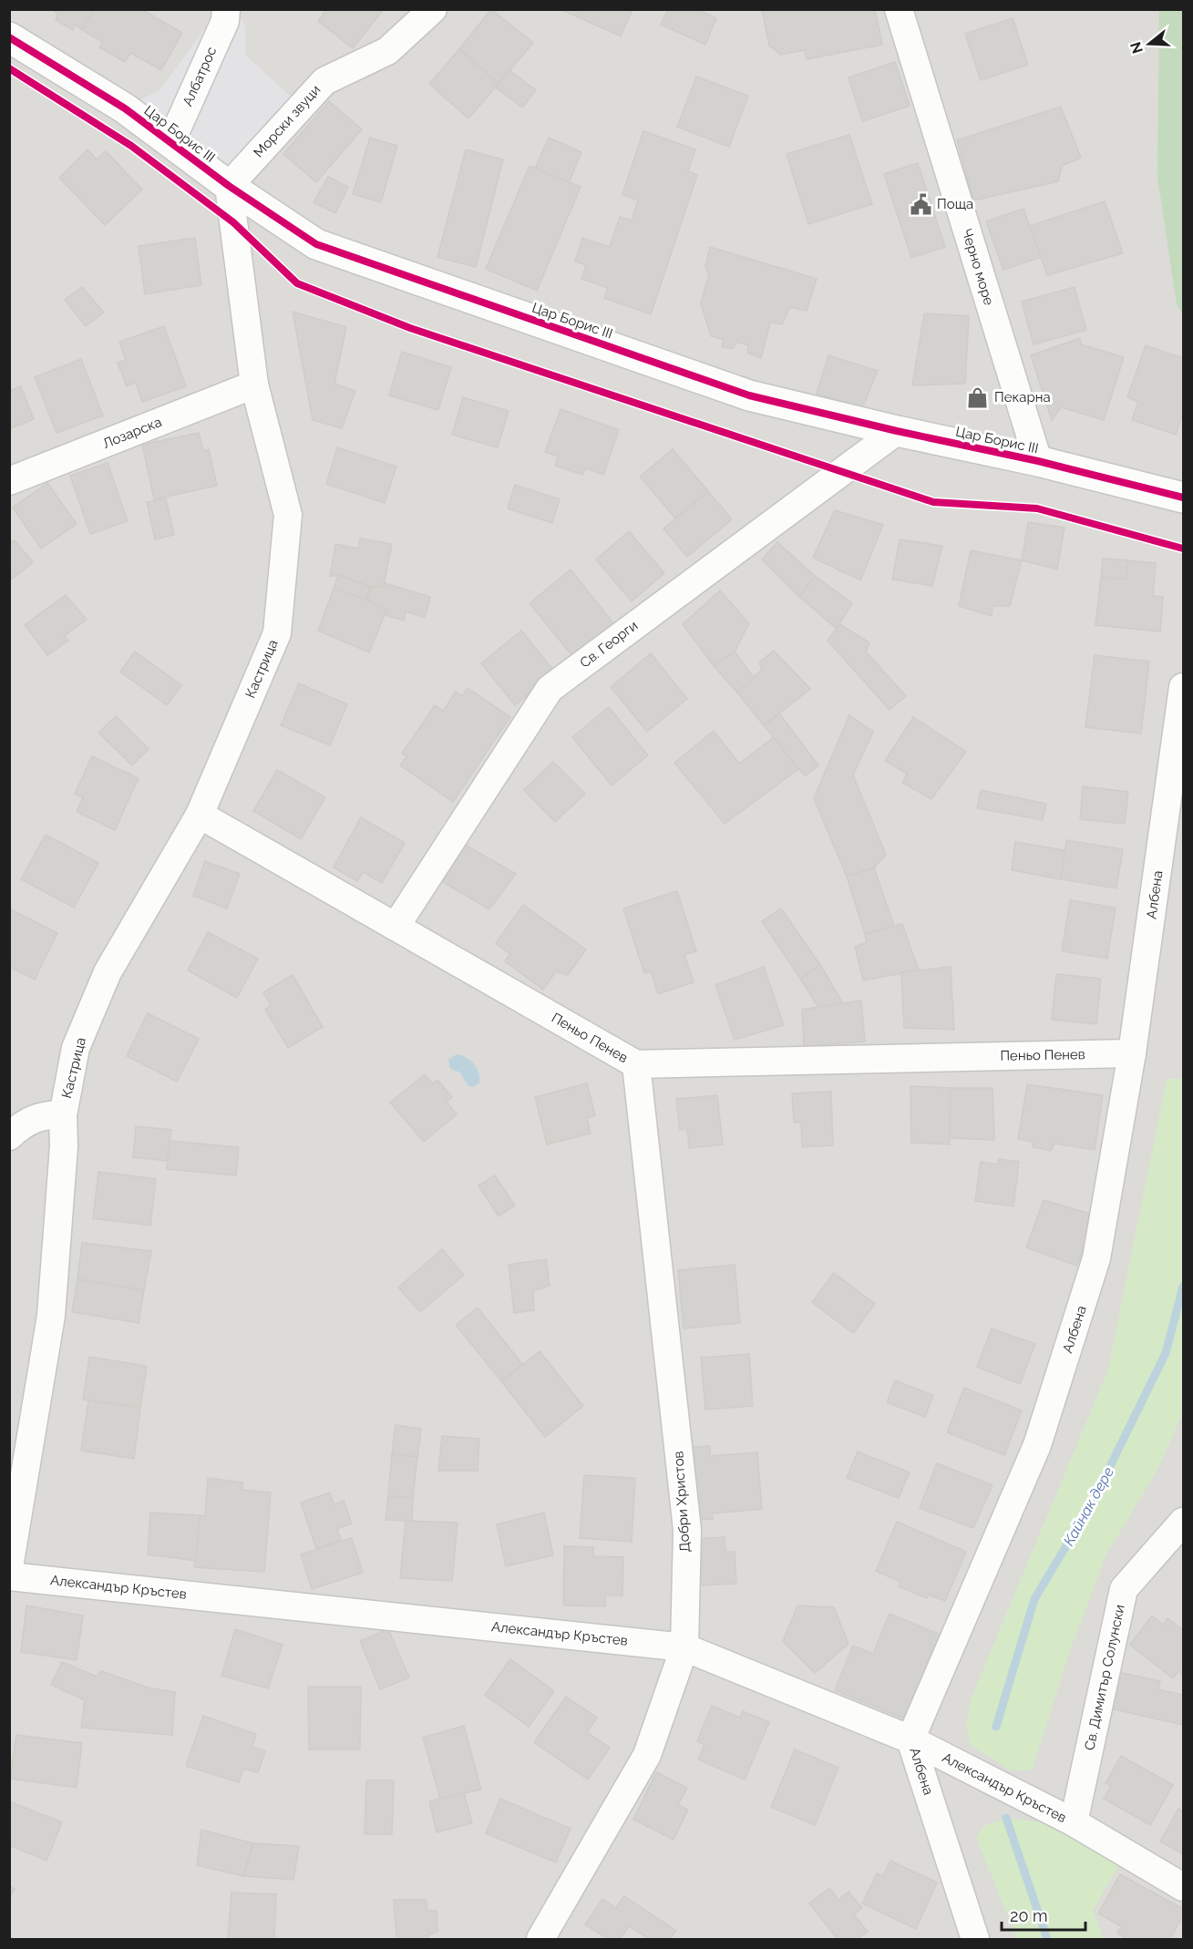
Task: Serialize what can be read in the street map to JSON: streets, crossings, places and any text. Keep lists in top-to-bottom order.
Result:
{
  "streets": {
    "street": [
      "Албатрос",
      "Морски звуци",
      "Цар Борис III",
      "Черно море",
      "Лозарска",
      "Св. Георги",
      "Кастрица",
      "Албена",
      "Пеньо Пенев",
      "Добри Христов",
      "Александър Кръстев",
      "Св. Димитър Солунски"
    ]
  },
  "crossings": [
    ["Албатрос", "Цар Борис III"],
    ["Морски звуци", "Цар Борис III"],
    ["Морски звуци", "Кастрица"],
    ["Цар Борис III", "Черно море"],
    ["Цар Борис III", "Св. Георги"],
    ["Цар Борис III", "Кастрица"],
    ["Лозарска", "Кастрица"],
    ["Св. Георги", "Пеньо Пенев"],
    ["Кастрица", "Пеньо Пенев"],
    ["Албена", "Пеньо Пенев"],
    ["Албена", "Александър Кръстев"],
    ["Пеньо Пенев", "Добри Христов"],
    ["Добри Христов", "Александър Кръстев"],
    ["Александър Кръстев", "Св. Димитър Солунски"]
  ],
  "water": ["Кайнак дере"],
  "places": {
    "public building": ["Поща"],
    "shop": ["Пекарна"]
  },
  "scale_bar": "20 m",
  "north": "left"
}
